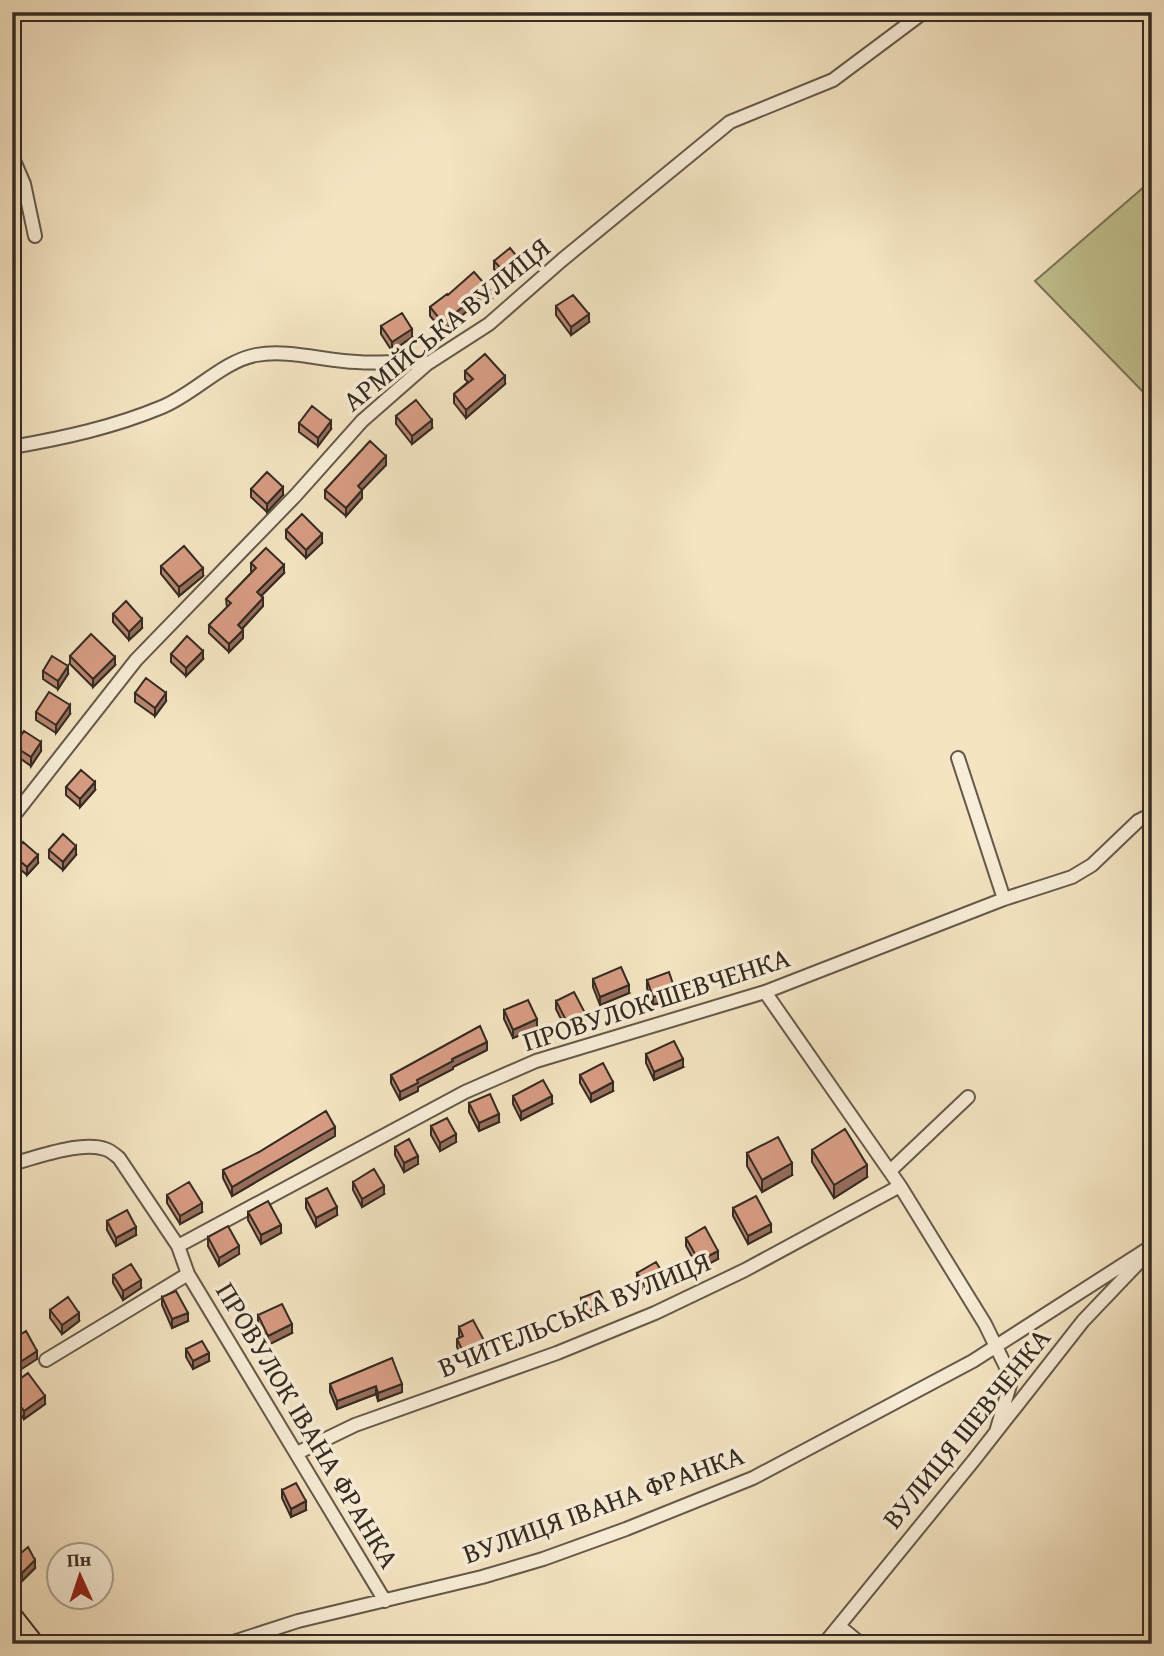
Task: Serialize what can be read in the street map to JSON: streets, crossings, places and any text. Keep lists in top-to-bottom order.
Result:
{
  "streets": {
    "street": [
      "АРМІЙСЬКА ВУЛИЦЯ",
      "ПРОВУЛОК ШЕВЧЕНКА",
      "ВЧИТЕЛЬСЬКА ВУЛИЦЯ",
      "ПРОВУЛОК ІВАНА ФРАНКА",
      "ВУЛИЦЯ ШЕВЧЕНКА",
      "ВУЛИЦЯ ІВАНА ФРАНКА"
    ]
  },
  "crossings": [
    ["ПРОВУЛОК ШЕВЧЕНКА", "ПРОВУЛОК ІВАНА ФРАНКА"],
    ["ВЧИТЕЛЬСЬКА ВУЛИЦЯ", "ПРОВУЛОК ІВАНА ФРАНКА"],
    ["ПРОВУЛОК ІВАНА ФРАНКА", "ВУЛИЦЯ ІВАНА ФРАНКА"],
    ["ВУЛИЦЯ ШЕВЧЕНКА", "ВУЛИЦЯ ІВАНА ФРАНКА"]
  ],
  "north": "top"
}
